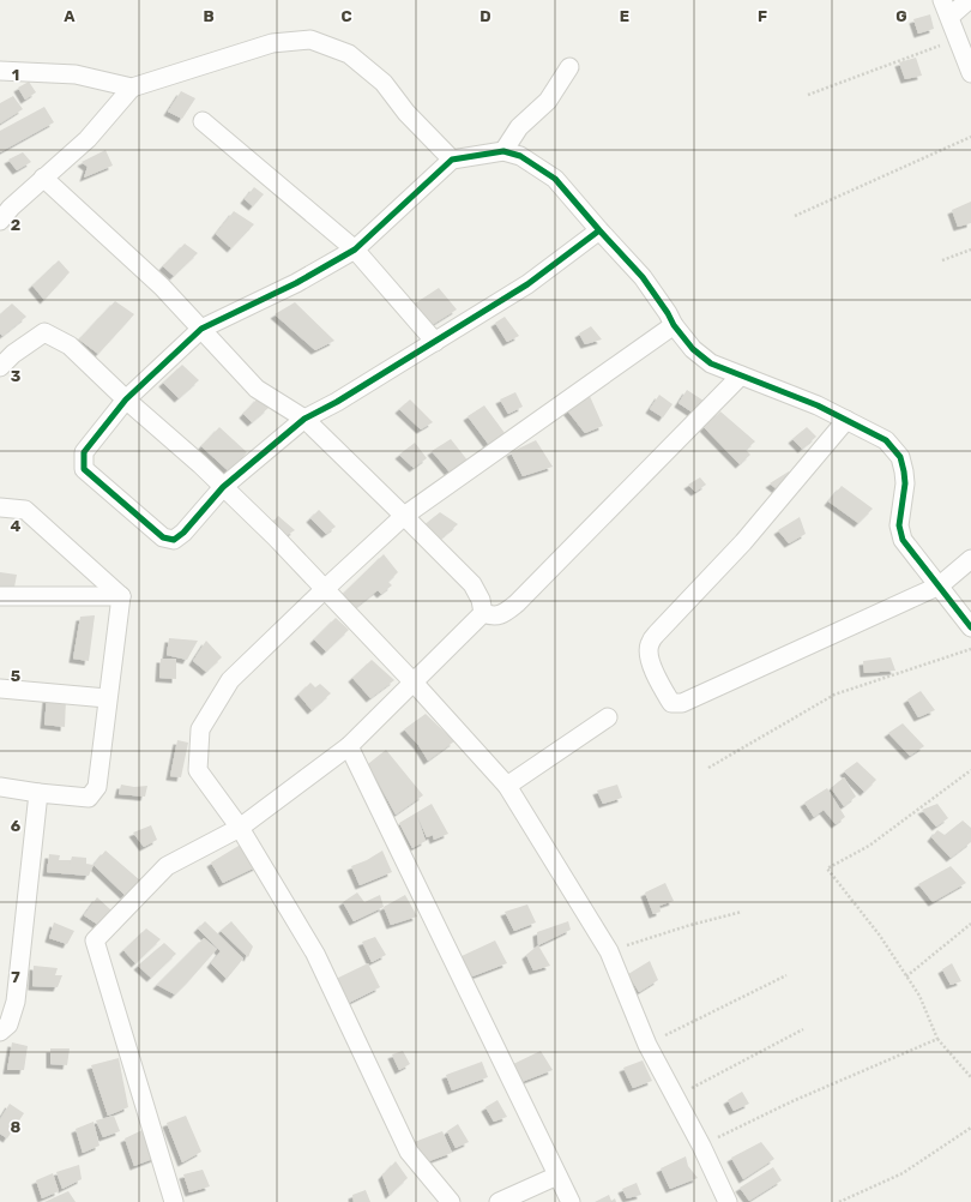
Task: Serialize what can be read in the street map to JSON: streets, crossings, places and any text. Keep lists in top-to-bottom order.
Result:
{
  "grid": {
    "columns": [
      "A",
      "B",
      "C",
      "D",
      "E",
      "F",
      "G"
    ],
    "rows": [
      "1",
      "2",
      "3",
      "4",
      "5",
      "6",
      "7",
      "8"
    ]
  }
}
